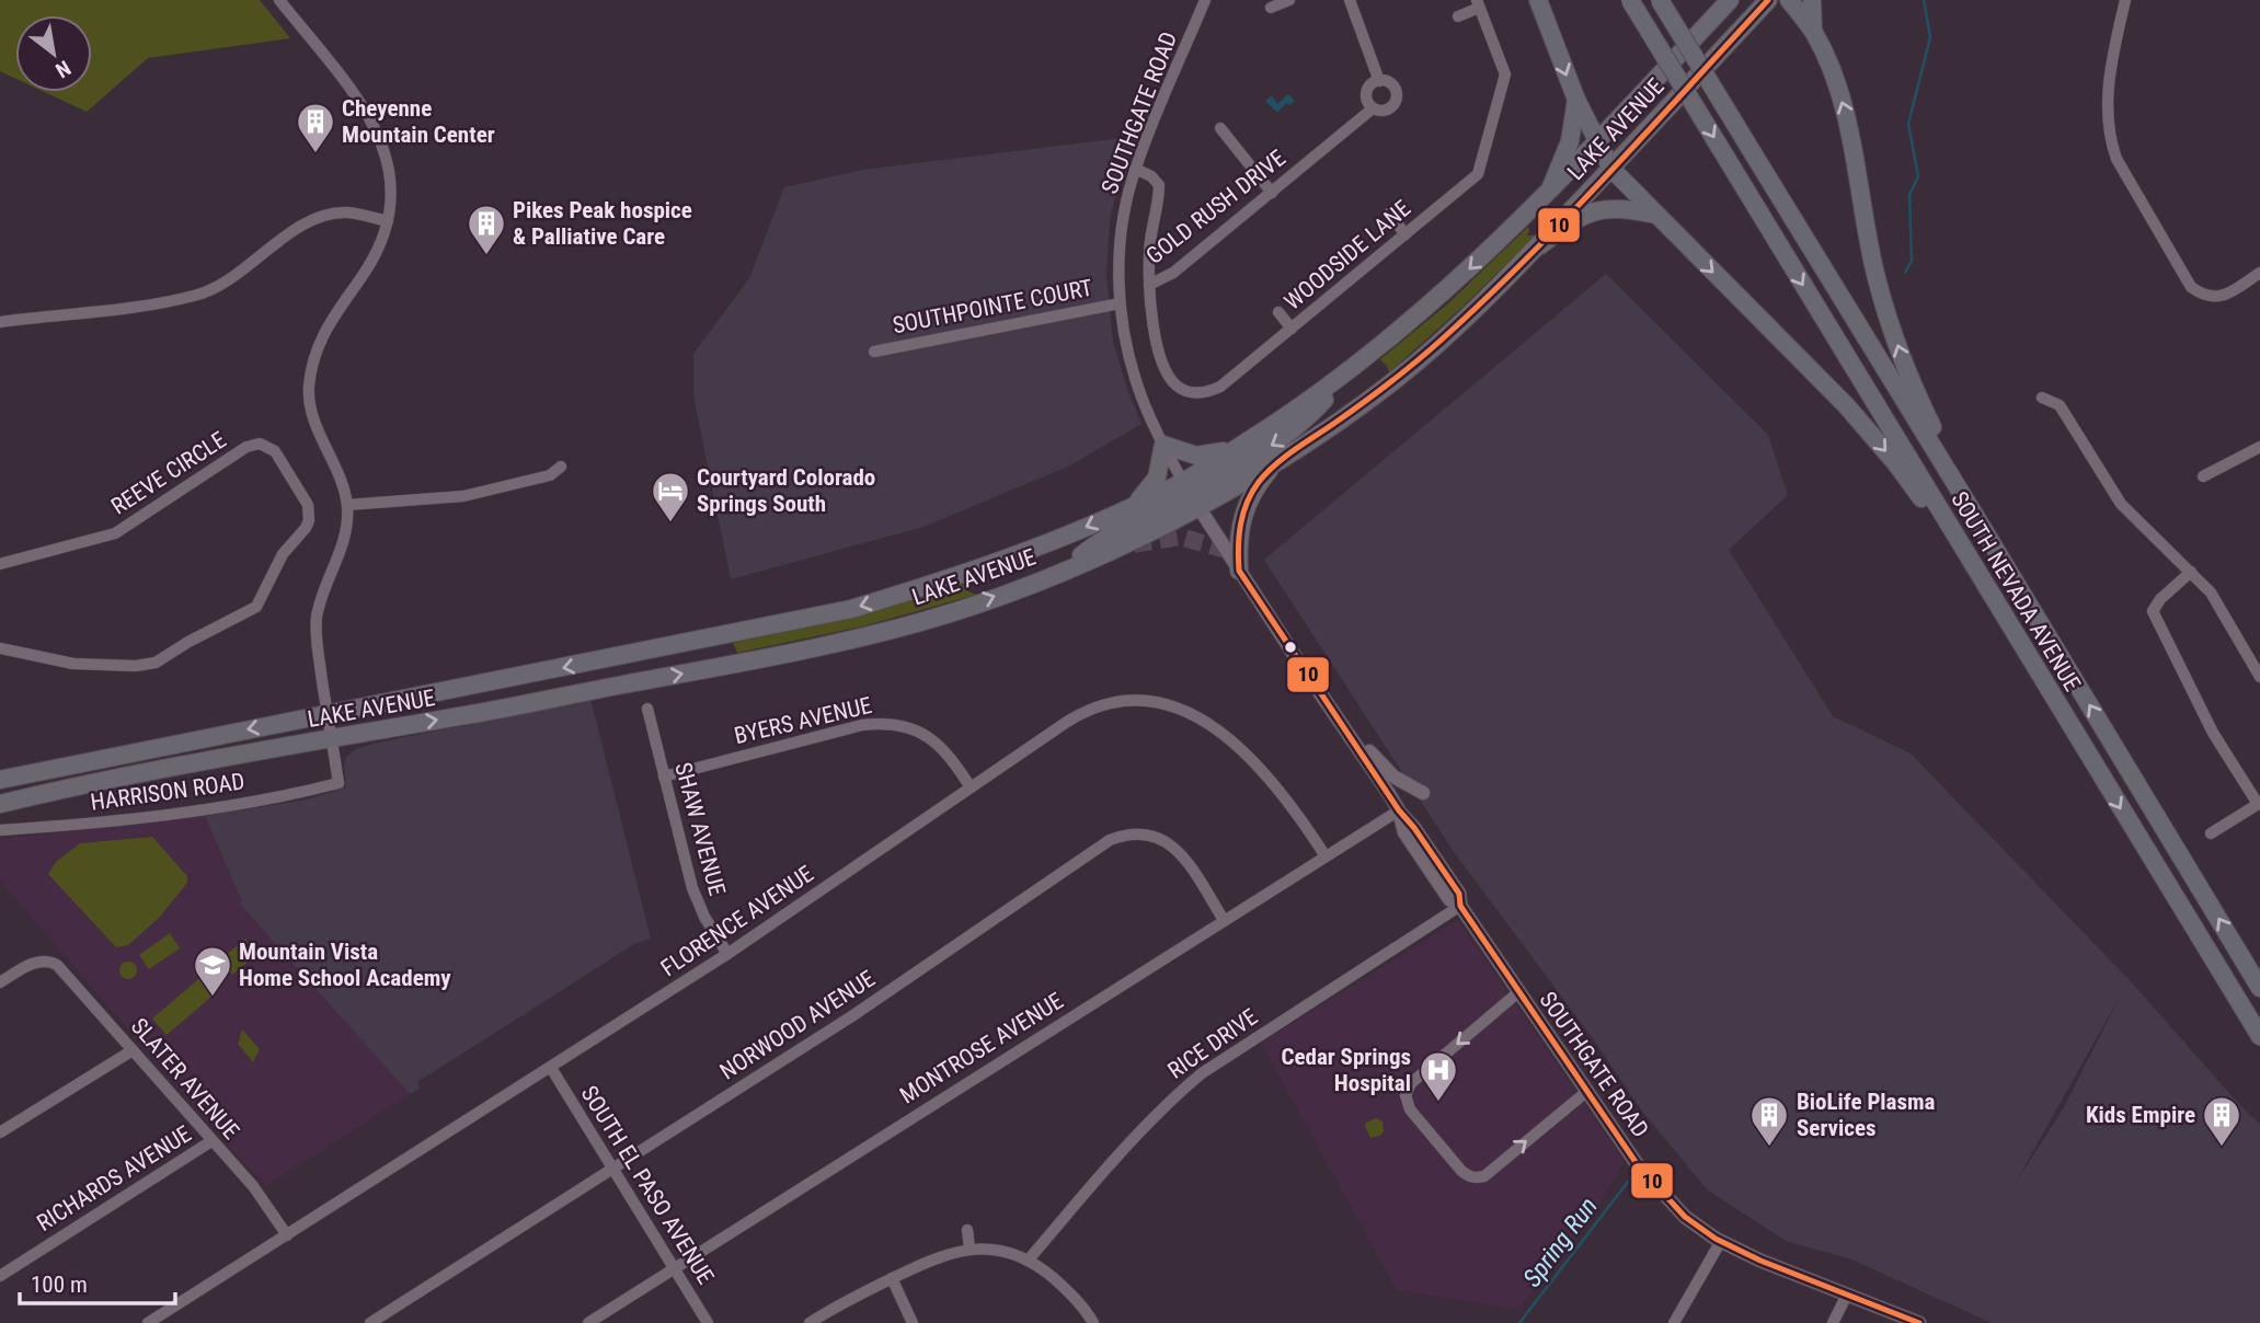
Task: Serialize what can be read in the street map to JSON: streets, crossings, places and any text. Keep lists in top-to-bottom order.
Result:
{
  "streets": {
    "highway": ["SOUTH NEVADA AVENUE"],
    "main road": ["LAKE AVENUE"],
    "street": [
      "SOUTHGATE ROAD",
      "GOLD RUSH DRIVE",
      "WOODSIDE LANE",
      "SOUTHPOINTE COURT",
      "REEVE CIRCLE",
      "BYERS AVENUE",
      "HARRISON ROAD",
      "SHAW AVENUE",
      "FLORENCE AVENUE",
      "NORWOOD AVENUE",
      "RICE DRIVE",
      "MONTROSE AVENUE",
      "SLATER AVENUE",
      "RICHARDS AVENUE",
      "SOUTH EL PASO AVENUE"
    ]
  },
  "crossings": [
    ["SOUTHGATE ROAD", "LAKE AVENUE"],
    ["SOUTHGATE ROAD", "GOLD RUSH DRIVE"],
    ["SOUTHGATE ROAD", "SOUTHPOINTE COURT"],
    ["SOUTHGATE ROAD", "RICE DRIVE"],
    ["SOUTHGATE ROAD", "MONTROSE AVENUE"],
    ["LAKE AVENUE", "HARRISON ROAD"],
    ["GOLD RUSH DRIVE", "WOODSIDE LANE"],
    ["BYERS AVENUE", "SHAW AVENUE"],
    ["BYERS AVENUE", "FLORENCE AVENUE"],
    ["SHAW AVENUE", "FLORENCE AVENUE"],
    ["FLORENCE AVENUE", "MONTROSE AVENUE"],
    ["FLORENCE AVENUE", "SLATER AVENUE"],
    ["FLORENCE AVENUE", "SOUTH EL PASO AVENUE"],
    ["NORWOOD AVENUE", "MONTROSE AVENUE"],
    ["NORWOOD AVENUE", "SOUTH EL PASO AVENUE"],
    ["MONTROSE AVENUE", "SOUTH EL PASO AVENUE"],
    ["SLATER AVENUE", "RICHARDS AVENUE"]
  ],
  "water": ["Spring Run"],
  "places": {
    "building": [
      "Cheyenne Mountain Center",
      "Pikes Peak hospice & Palliative Care",
      "BioLife Plasma Services",
      "Kids Empire"
    ],
    "hotel": ["Courtyard Colorado Springs South"],
    "school or university": ["Mountain Vista Home School Academy"],
    "hospital": ["Cedar Springs Hospital"]
  },
  "lines": ["transit line 10"],
  "scale_bar": "100 m",
  "north": "bottom right"
}
